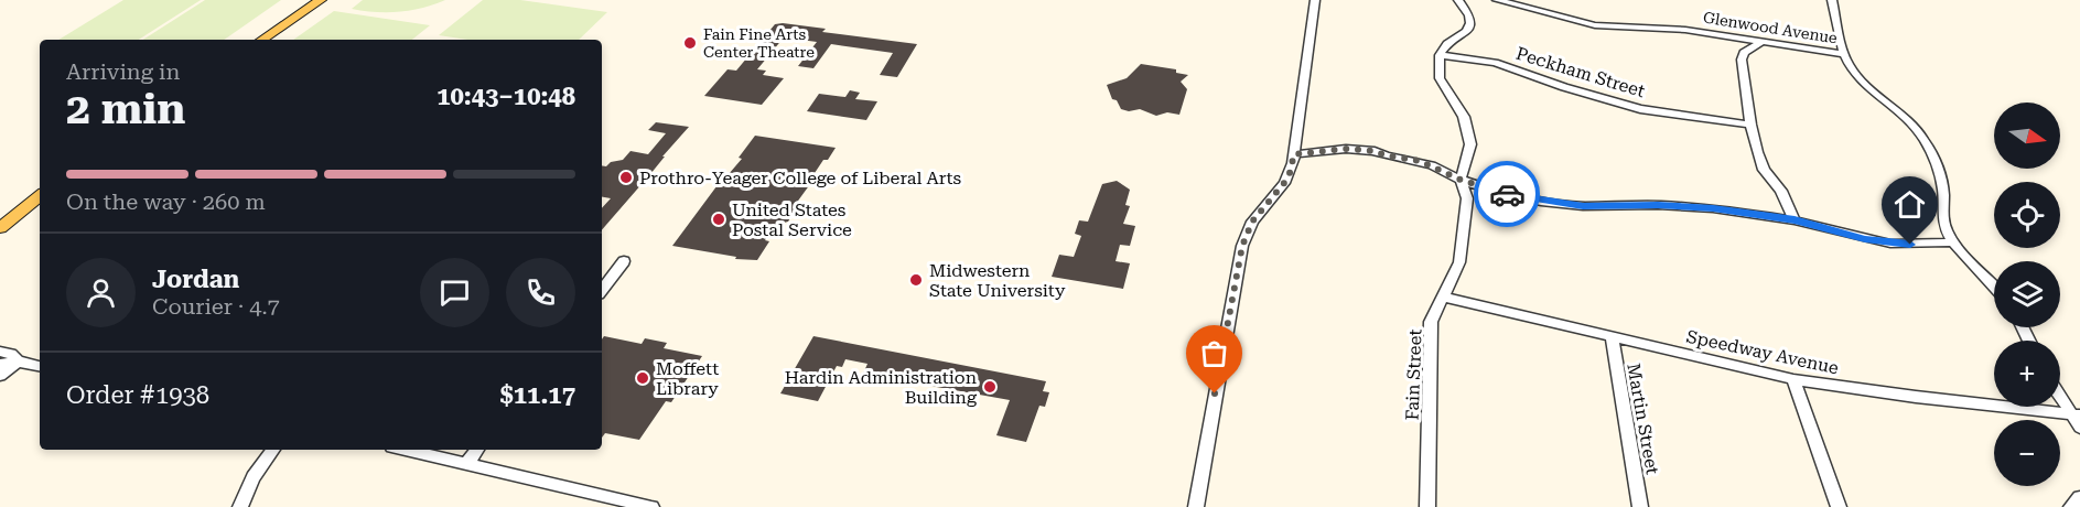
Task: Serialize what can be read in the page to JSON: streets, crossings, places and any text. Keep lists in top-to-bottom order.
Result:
{
  "streets": {
    "street": [
      "Glenwood Avenue",
      "Peckham Street",
      "Speedway Avenue",
      "Fain Street",
      "Martin Street"
    ]
  },
  "crossings": [
    ["Peckham Street", "Fain Street"],
    ["Speedway Avenue", "Fain Street"],
    ["Speedway Avenue", "Martin Street"]
  ],
  "places": [
    "Fain Fine Arts Center Theatre",
    "Prothro-Yeager College of Liberal Arts",
    "United States Postal Service",
    "Midwestern State University",
    "Moffett Library",
    "Hardin Administration Building"
  ],
  "north": "right",
  "page": {
    "heading": ["2 min", "Arriving in", "10:43–10:48"],
    "panel": [
      "Jordan",
      "Courier · 4.7",
      "Order #1938",
      "$11.17"
    ],
    "map_buttons": ["+", "−"],
    "bar": "On the way · 260 m"
  }
}
